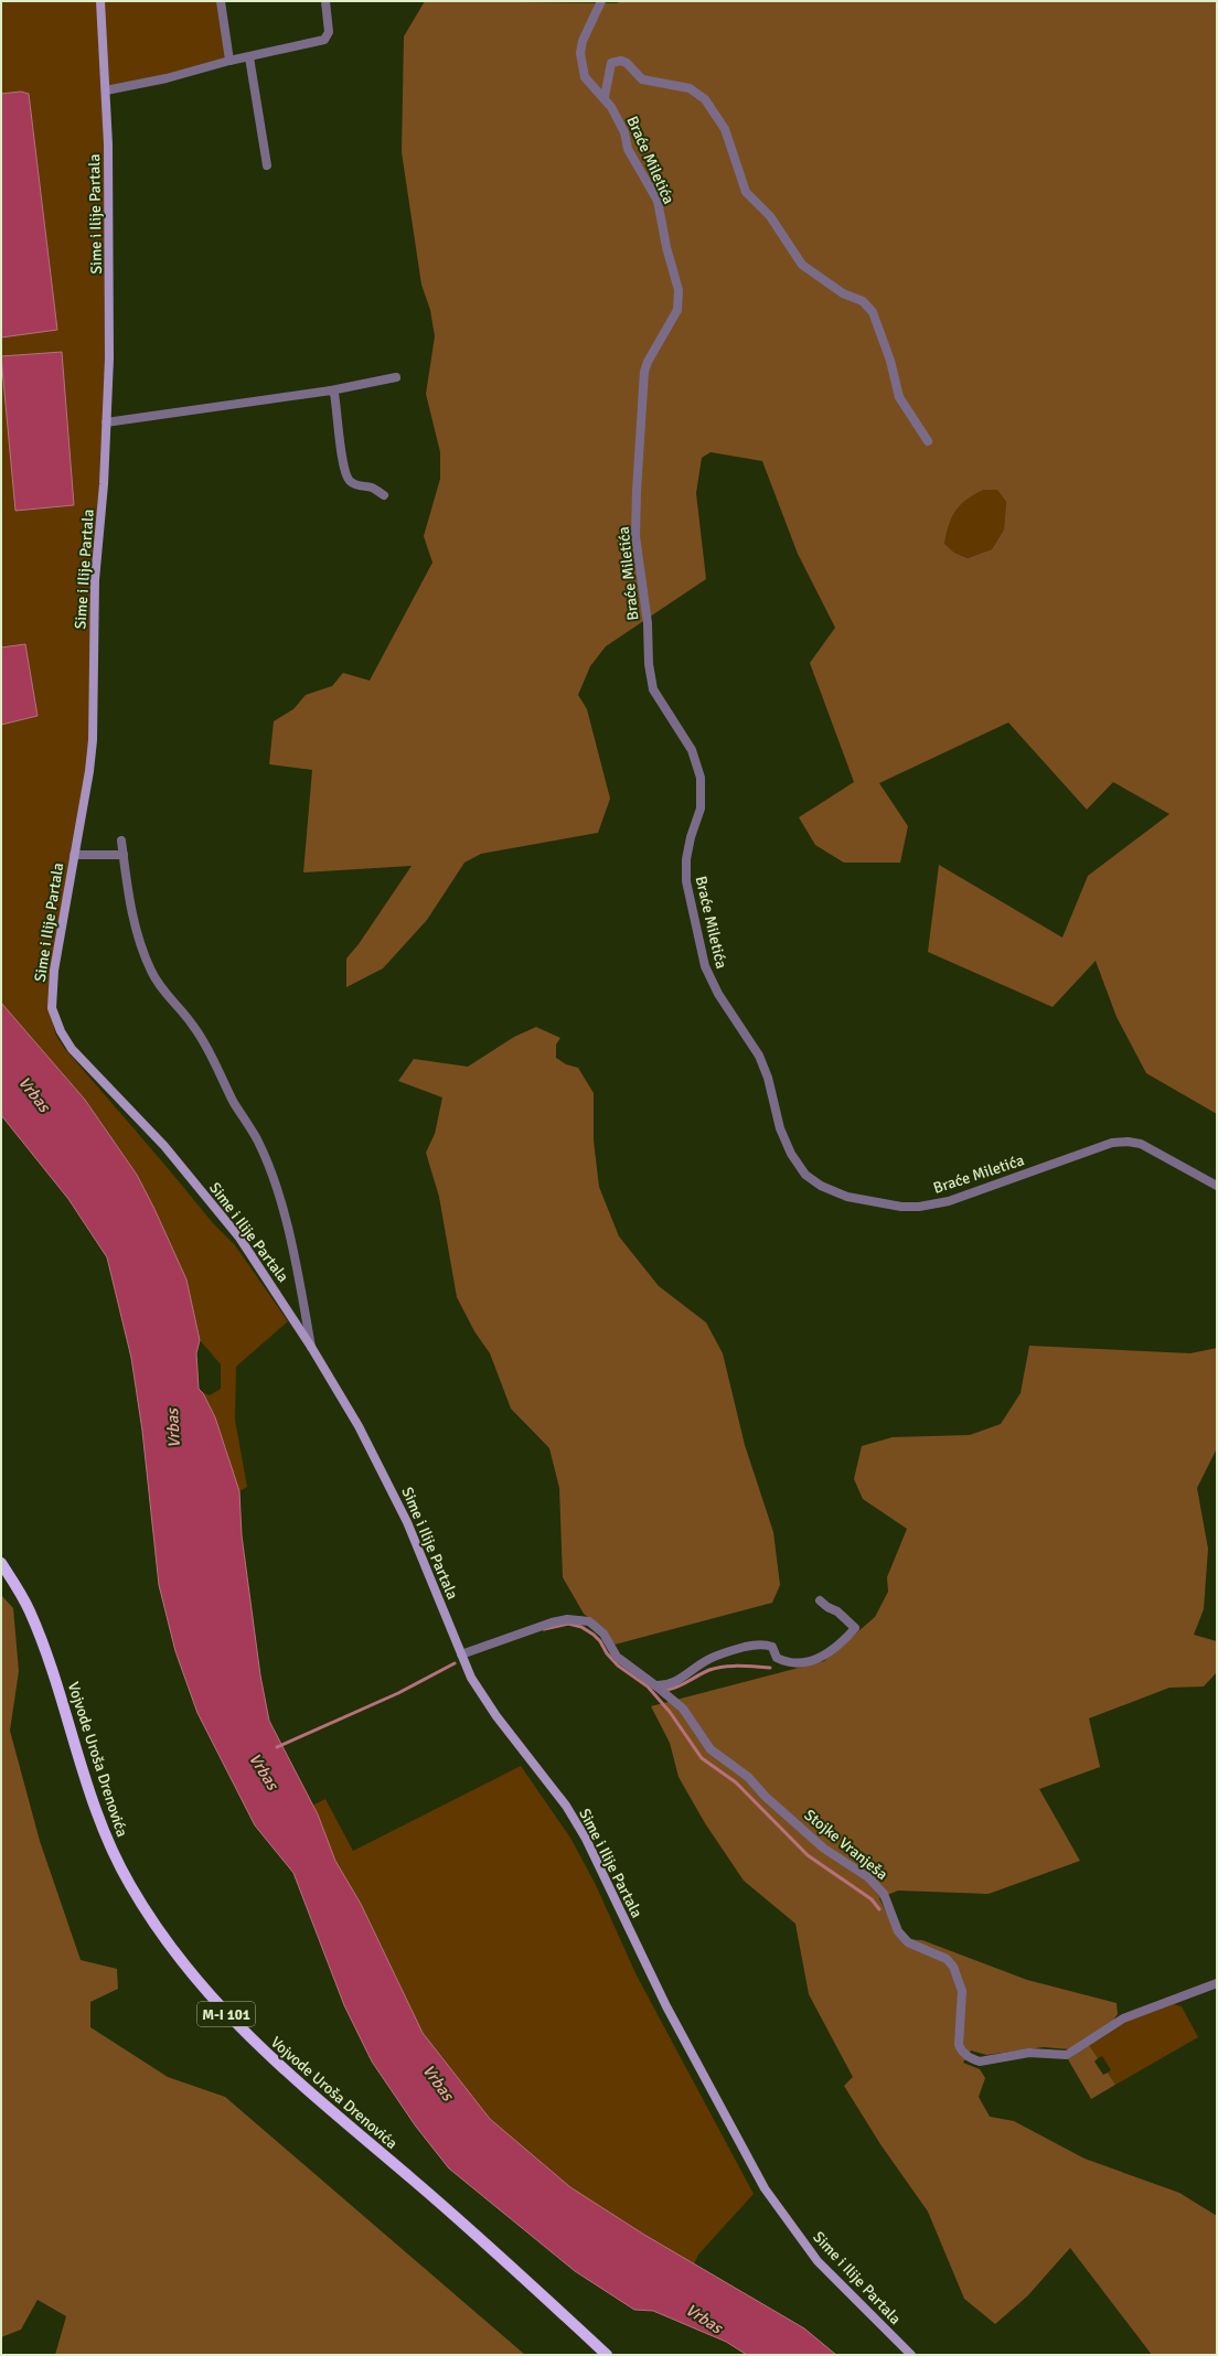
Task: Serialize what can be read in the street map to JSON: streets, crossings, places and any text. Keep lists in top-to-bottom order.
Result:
{
  "streets": {
    "main road": ["Vojvode Uroša Drenovića", "M-I 101"],
    "street": ["Braće Miletića", "Sime i Ilije Partala", "Stojke Vranješa"]
  },
  "crossings": [
    ["Sime i Ilije Partala", "Stojke Vranješa"]
  ],
  "water": ["Vrbas"]
}
